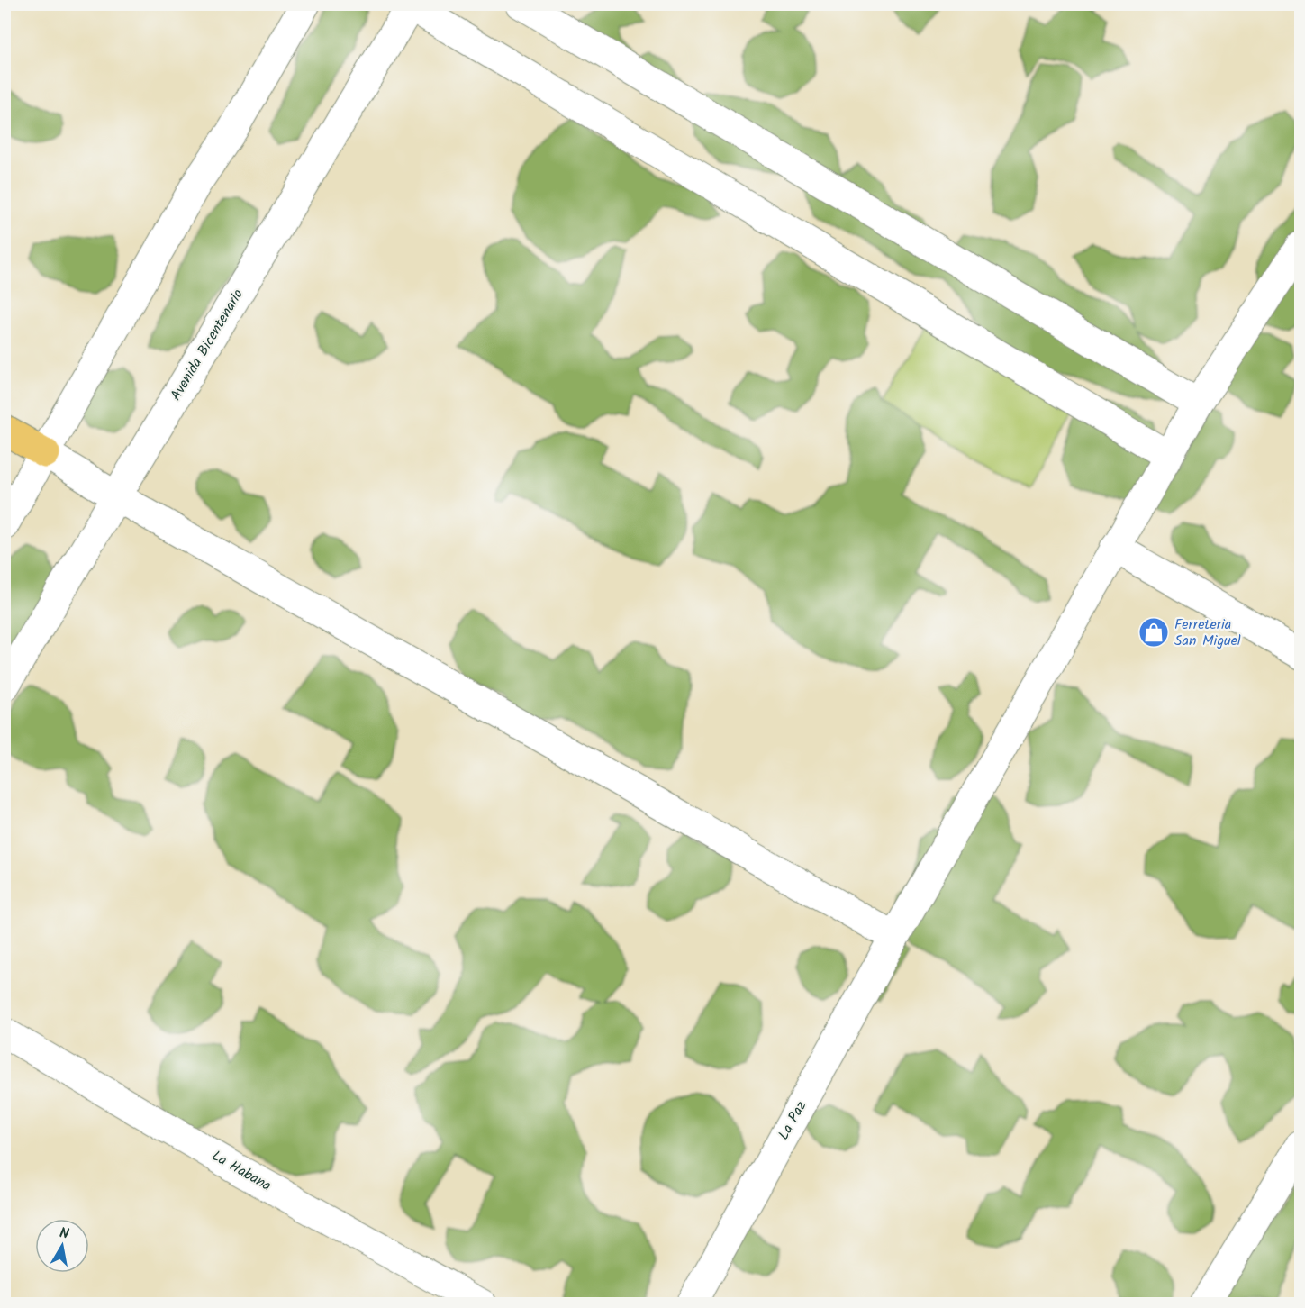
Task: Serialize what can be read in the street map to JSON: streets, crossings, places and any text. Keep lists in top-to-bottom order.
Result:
{
  "streets": {
    "street": ["Avenida Bicentenario", "La Paz", "La Habana"]
  },
  "places": {
    "shop": ["Ferreteria San Miguel"]
  },
  "north": "top"
}
